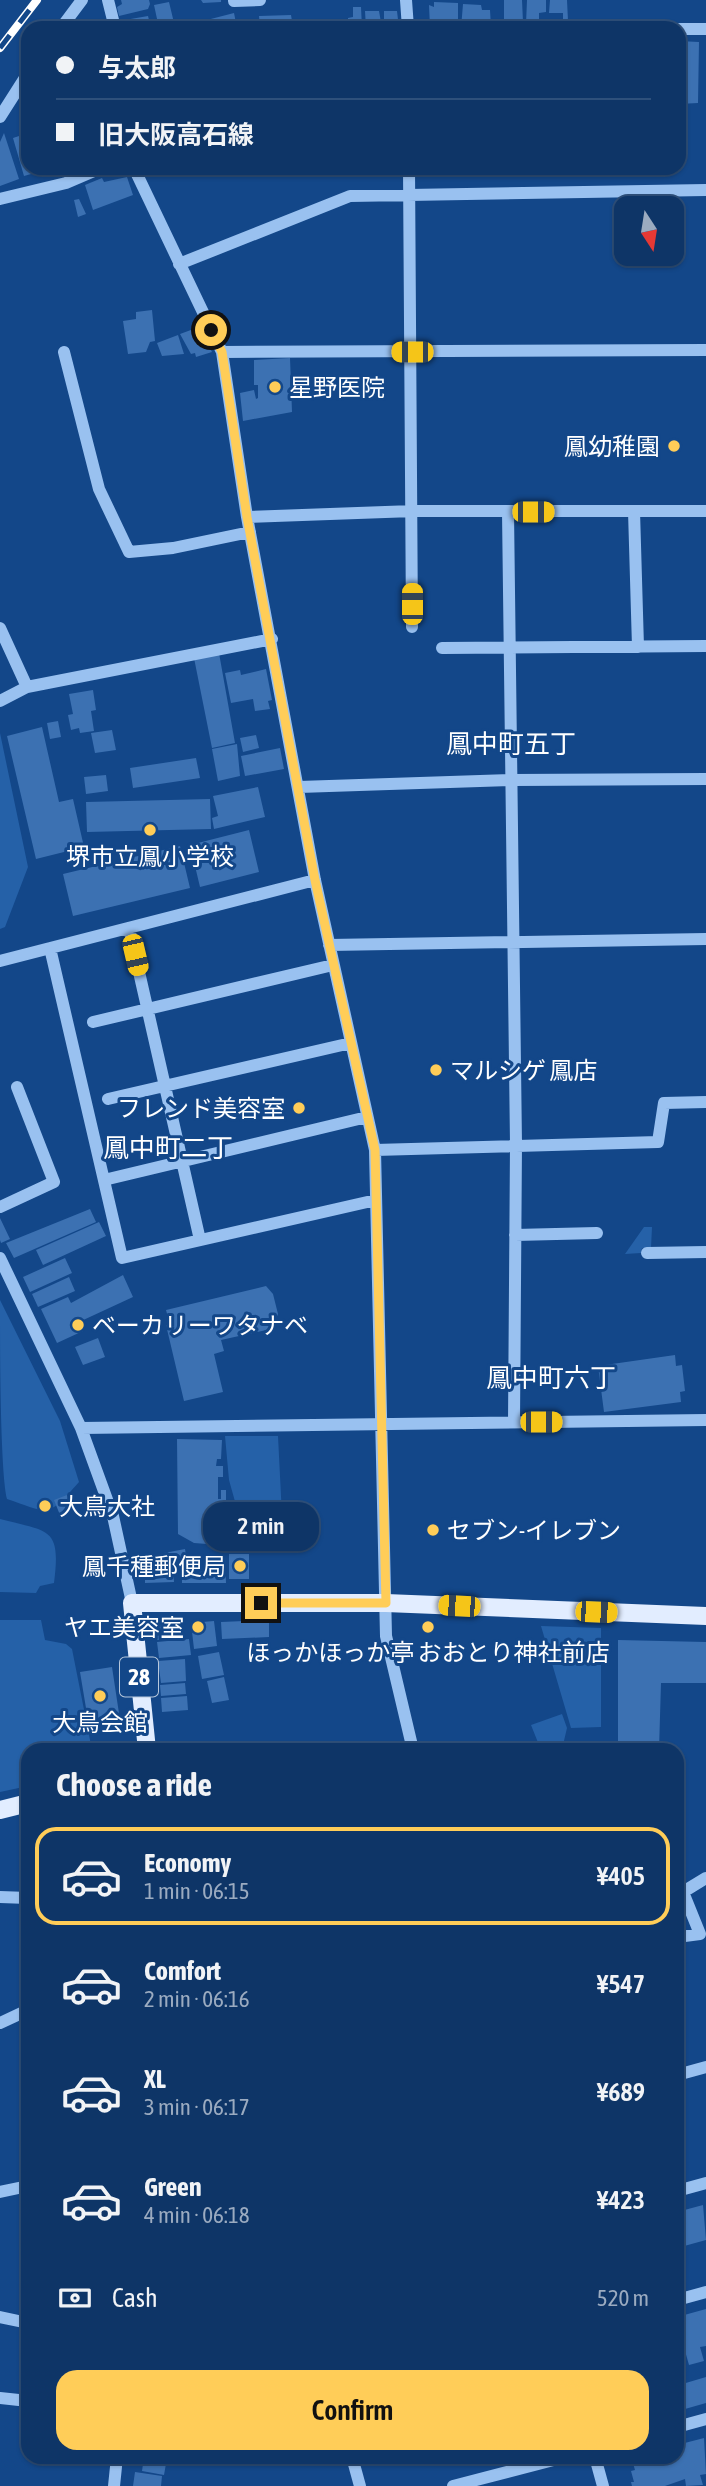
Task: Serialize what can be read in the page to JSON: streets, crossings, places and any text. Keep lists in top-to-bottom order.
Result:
{
  "streets": {
    "main road": ["28"]
  },
  "districts": ["鳳中町五丁", "鳳中町二丁", "鳳中町六丁"],
  "places": [
    "星野医院",
    "鳳幼稚園",
    "堺市立鳳小学校",
    "マルシゲ 鳳店",
    "フレンド美容室",
    "ベーカリーワタナベ",
    "大鳥大社",
    "セブン-イレブン",
    "鳳千種郵便局",
    "ヤエ美容室",
    "ほっかほっか亭 おおとり神社前店",
    "大鳥会館"
  ],
  "north": "bottom",
  "page": {
    "banner": ["与太郎", "旧大阪高石線"],
    "bubble": "2 min",
    "heading": "Choose a ride",
    "list": [
      {
        "name": "Economy",
        "note": "1 min · 06:15",
        "value": "¥405"
      },
      {
        "name": "Comfort",
        "note": "2 min · 06:16",
        "value": "¥547"
      },
      {
        "name": "XL",
        "note": "3 min · 06:17",
        "value": "¥689"
      },
      {
        "name": "Green",
        "note": "4 min · 06:18",
        "value": "¥423"
      }
    ],
    "pay": ["Cash", "520 m"],
    "buttons": "Confirm"
  }
}
